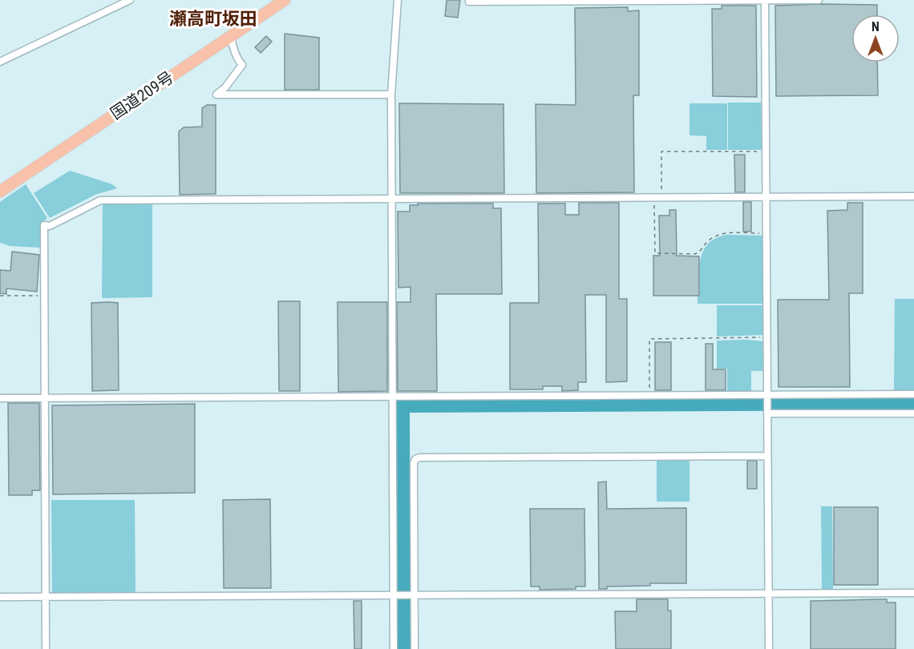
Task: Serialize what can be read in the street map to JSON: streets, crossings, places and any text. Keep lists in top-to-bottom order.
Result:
{
  "streets": {
    "highway": ["国道209号"]
  },
  "districts": ["瀬高町坂田"],
  "north": "top"
}
